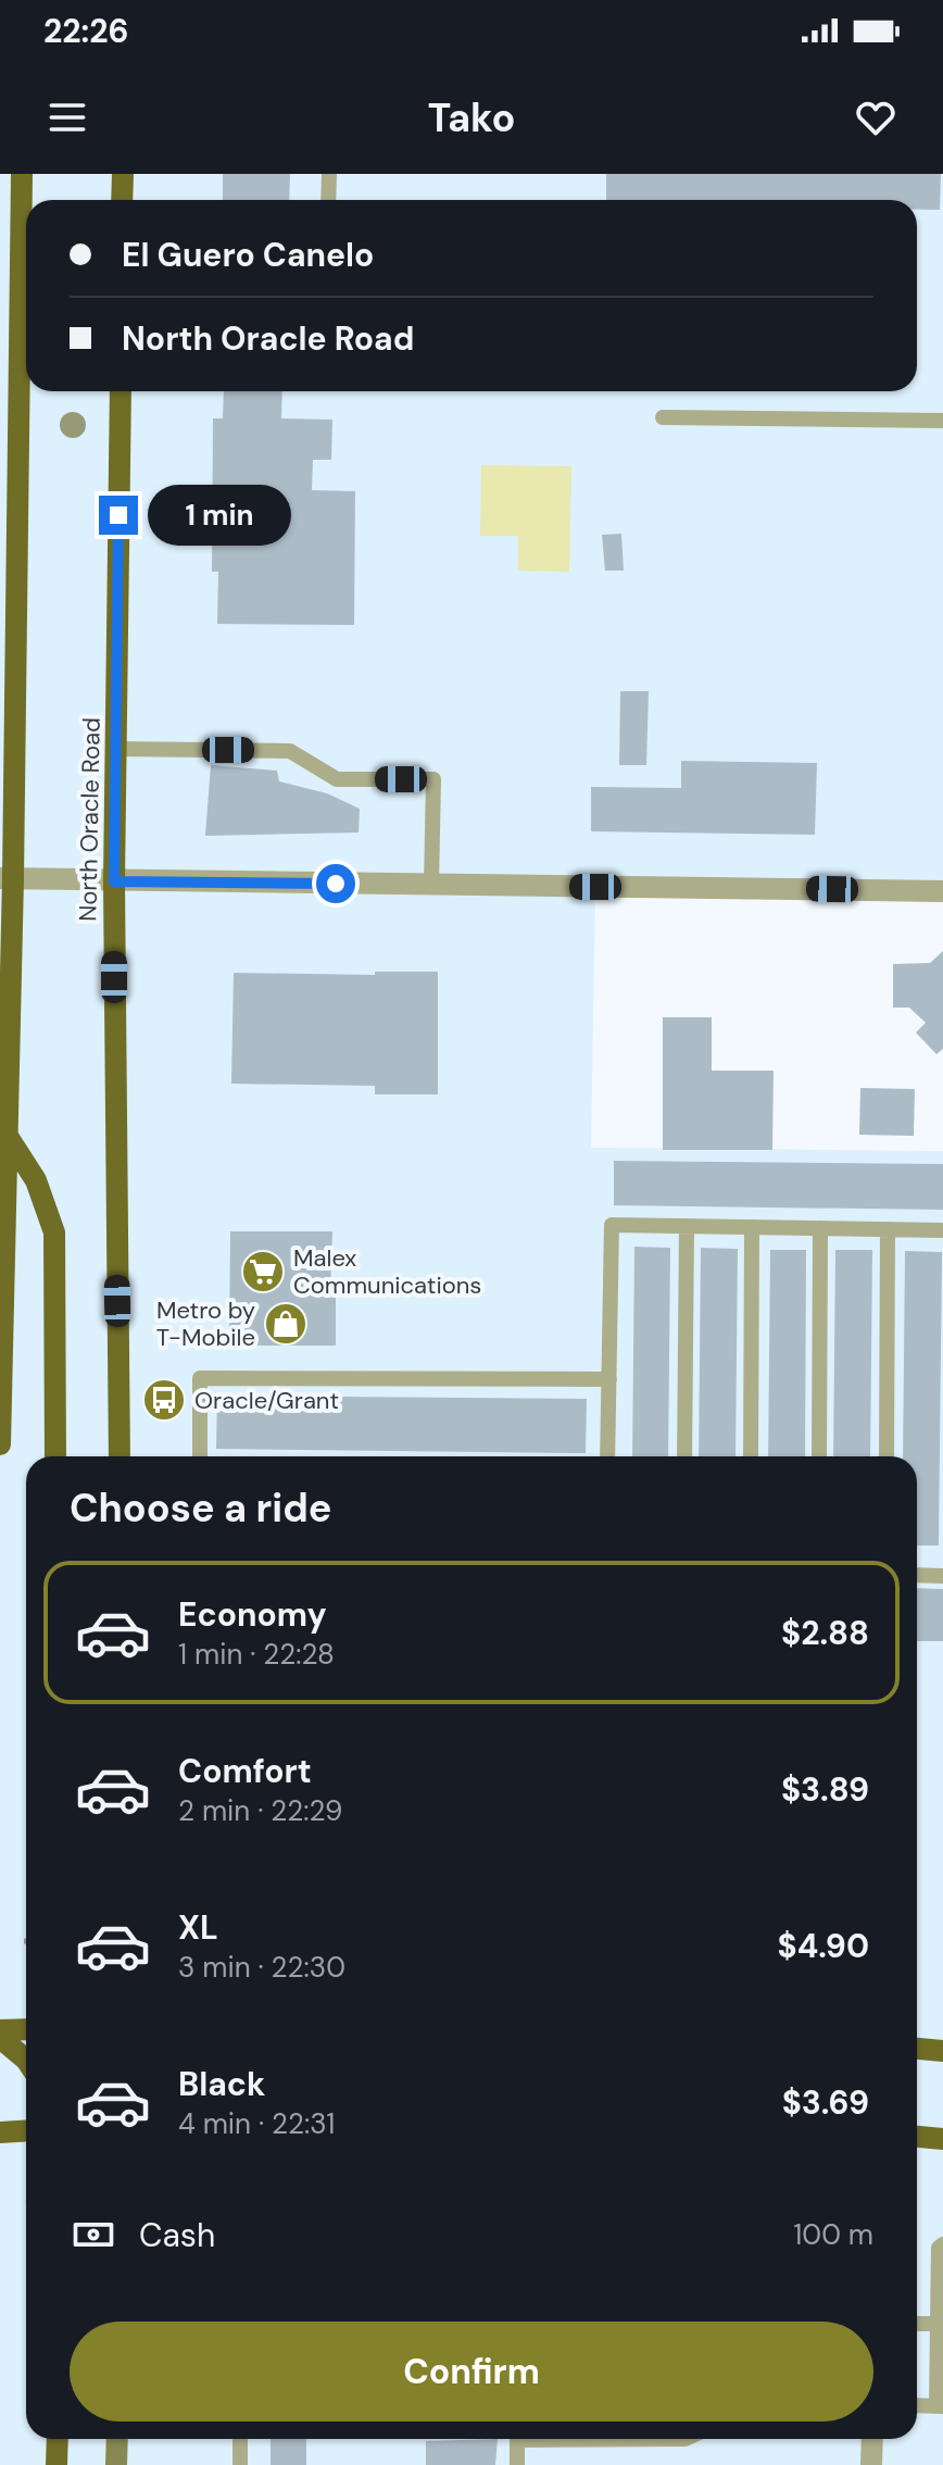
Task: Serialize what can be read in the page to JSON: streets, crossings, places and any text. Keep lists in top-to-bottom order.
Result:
{
  "streets": {
    "main road": ["North Oracle Road"]
  },
  "places": {
    "supermarket": ["Malex Communications"],
    "shop": ["Metro by T-Mobile"],
    "bus stop": ["Oracle/Grant"]
  },
  "page": {
    "status": "22:26",
    "header": "Tako",
    "banner": ["El Guero Canelo", "North Oracle Road"],
    "bubble": "1 min",
    "heading": "Choose a ride",
    "list": [
      {
        "name": "Economy",
        "note": "1 min · 22:28",
        "value": "$2.88"
      },
      {
        "name": "Comfort",
        "note": "2 min · 22:29",
        "value": "$3.89"
      },
      {
        "name": "XL",
        "note": "3 min · 22:30",
        "value": "$4.90"
      },
      {
        "name": "Black",
        "note": "4 min · 22:31",
        "value": "$3.69"
      }
    ],
    "pay": ["Cash", "100 m"],
    "buttons": "Confirm"
  }
}
